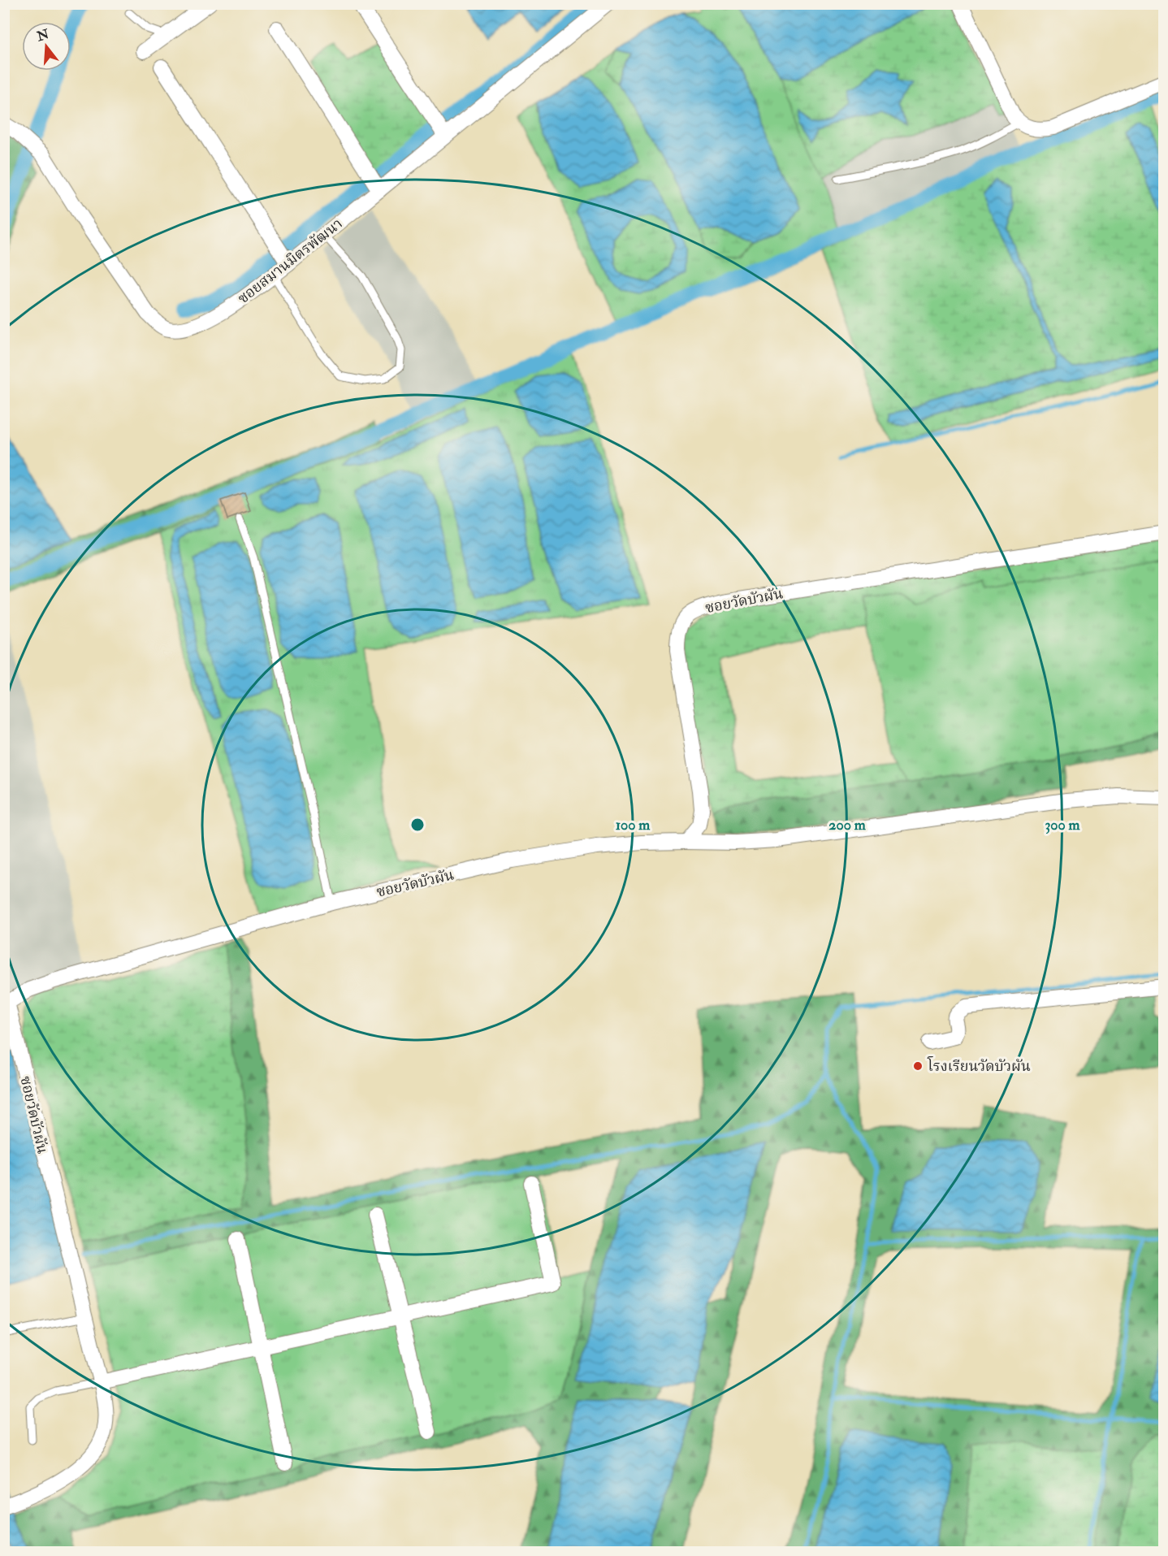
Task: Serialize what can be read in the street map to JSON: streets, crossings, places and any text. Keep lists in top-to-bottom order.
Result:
{
  "streets": {
    "street": ["ซอยสมานมิตรพัฒนา", "ซอยวัดบัวผัน"]
  },
  "places": ["โรงเรียนวัดบัวผัน"],
  "north": "top",
  "rings": ["100 m", "200 m", "300 m"]
}
